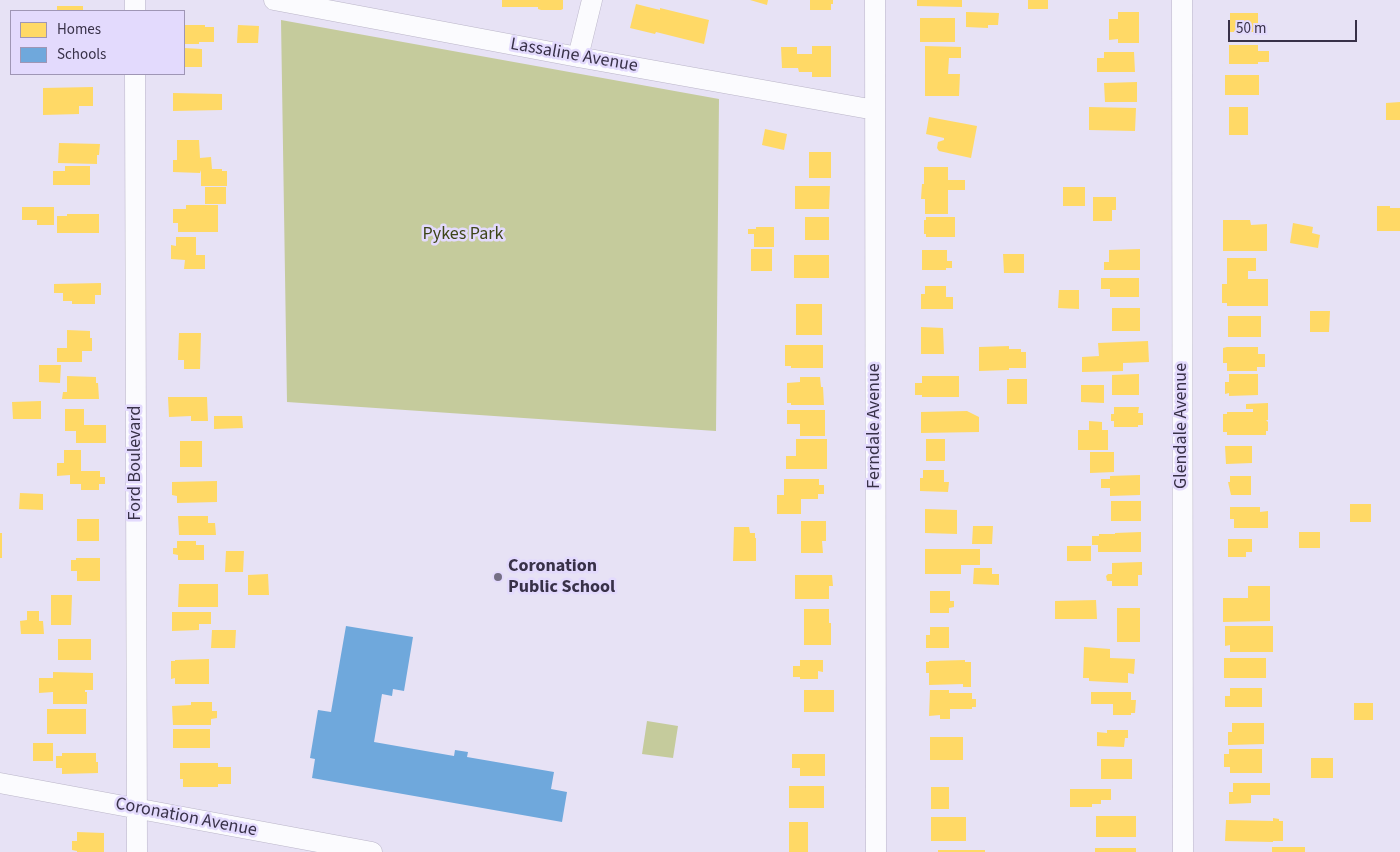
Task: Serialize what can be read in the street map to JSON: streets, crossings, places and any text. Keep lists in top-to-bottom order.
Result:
{
  "streets": {
    "street": [
      "Lassaline Avenue",
      "Ferndale Avenue",
      "Glendale Avenue",
      "Ford Boulevard",
      "Coronation Avenue"
    ]
  },
  "crossings": [
    ["Lassaline Avenue", "Ferndale Avenue"],
    ["Ford Boulevard", "Coronation Avenue"]
  ],
  "parks": ["Pykes Park"],
  "places": ["Coronation Public School"],
  "legend": ["Homes", "Schools"],
  "scale_bar": "50 m"
}
